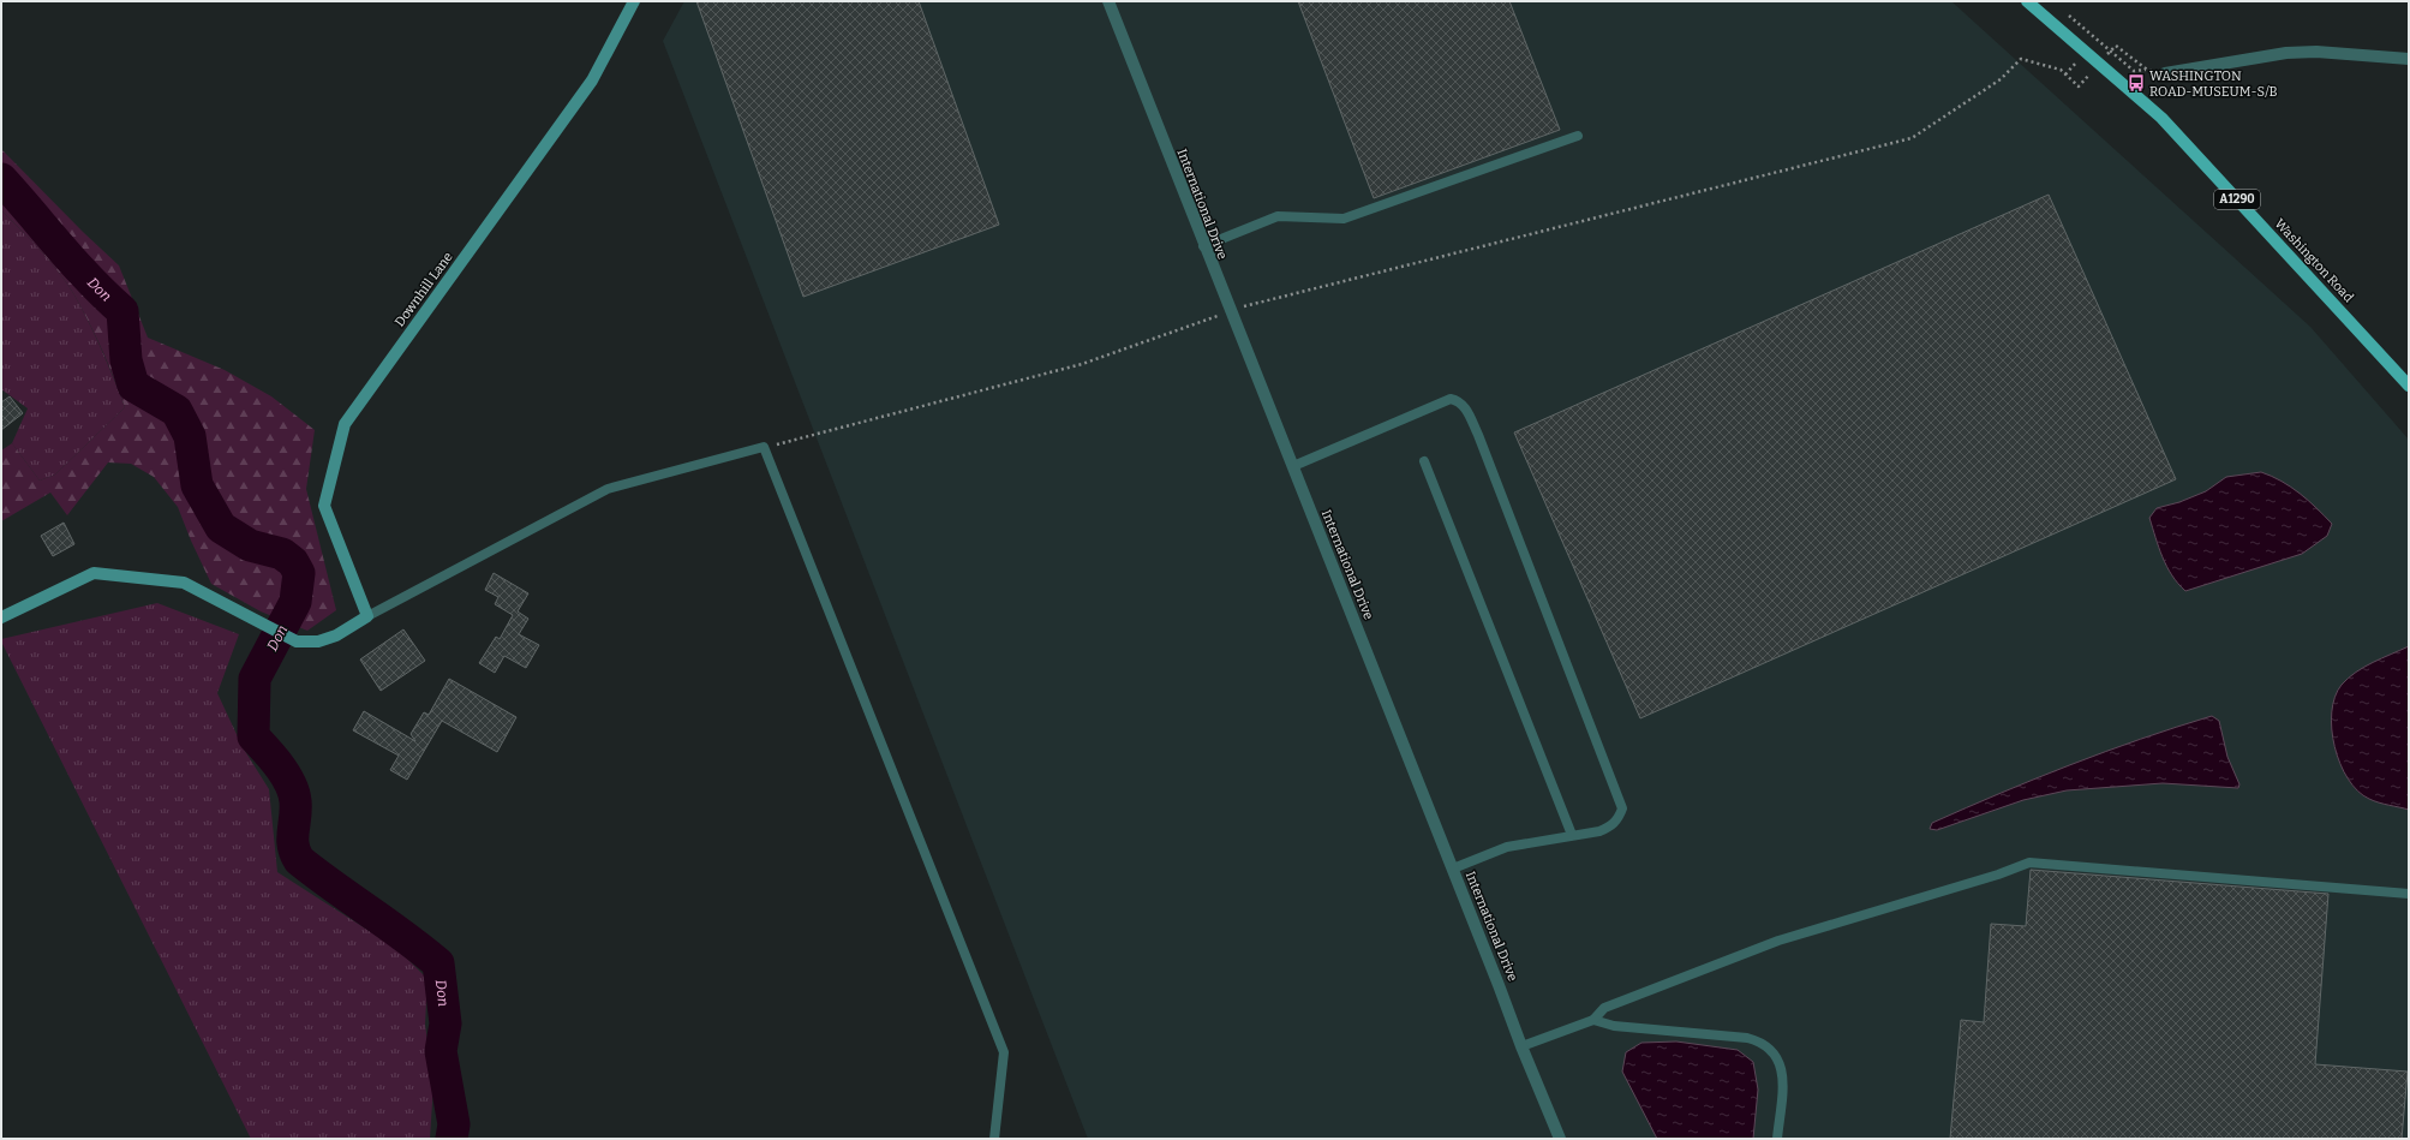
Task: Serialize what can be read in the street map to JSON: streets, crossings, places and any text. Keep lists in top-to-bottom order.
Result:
{
  "streets": {
    "main road": ["A1290", "Washington Road"],
    "street": ["International Drive", "Downhill Lane"]
  },
  "water": ["Don"],
  "places": {
    "bus stop": ["WASHINGTON ROAD-MUSEUM-S/B"]
  }
}
